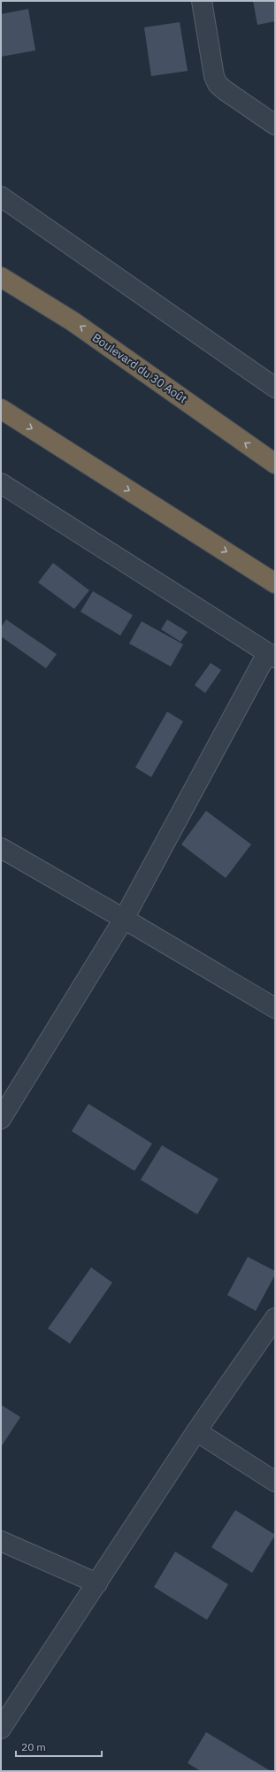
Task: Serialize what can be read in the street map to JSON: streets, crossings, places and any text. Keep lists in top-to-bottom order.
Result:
{
  "streets": {
    "highway": ["Boulevard du 30 Août"]
  },
  "scale_bar": "20 m"
}
